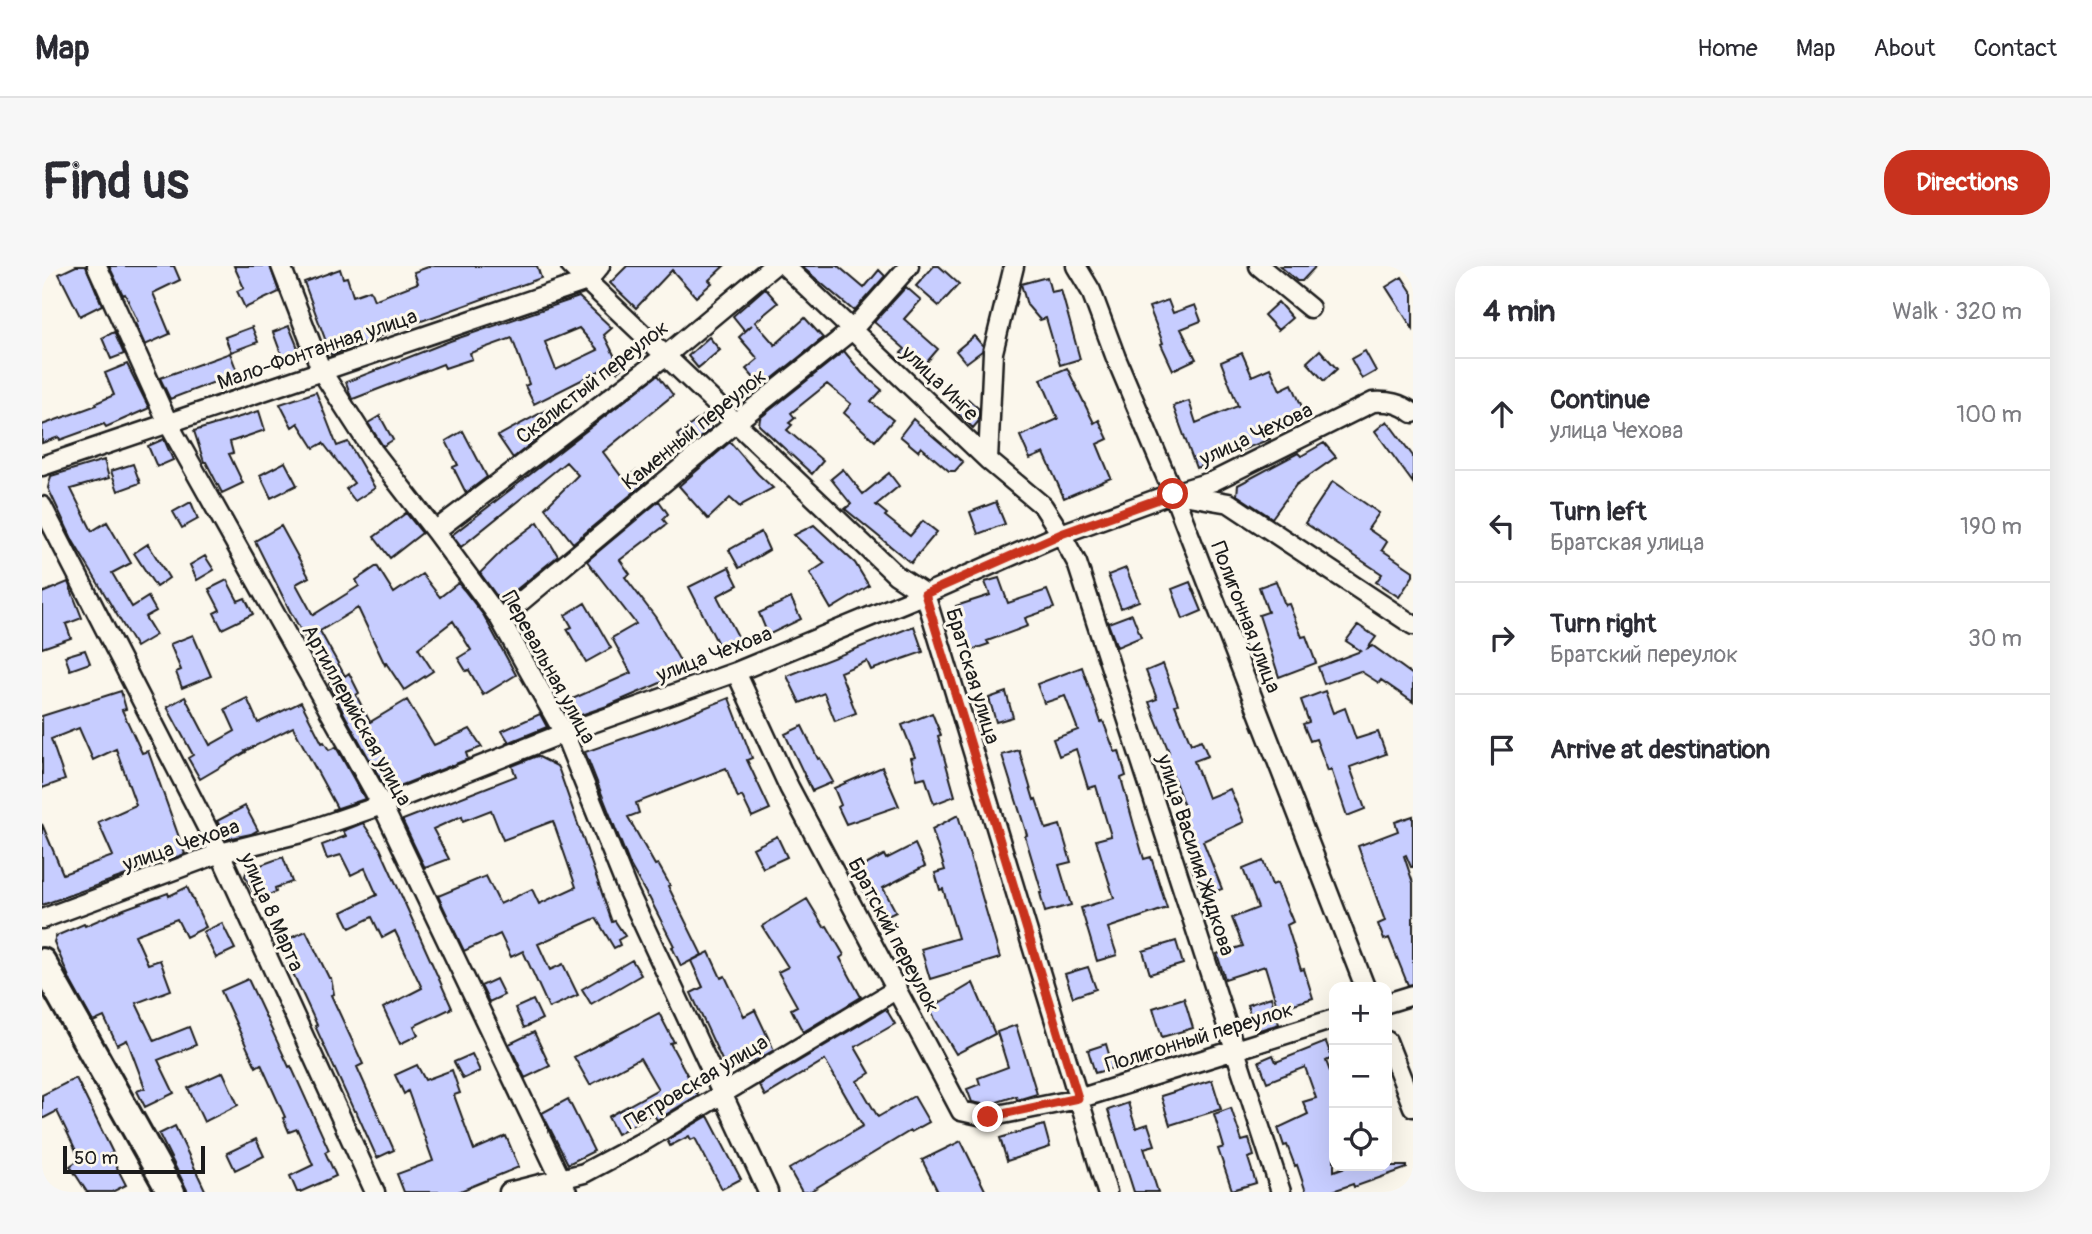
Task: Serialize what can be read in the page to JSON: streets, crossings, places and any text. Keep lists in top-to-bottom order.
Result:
{
  "streets": {
    "street": [
      "Мало-Фонтанная улица",
      "Скалистый переулок",
      "улица Инге",
      "Каменный переулок",
      "улица Чехова",
      "Полигонная улица",
      "Перевальная улица",
      "Братская улица",
      "Артиллерийская улица",
      "улица Василия Жидкова",
      "улица 8 Марта",
      "Братский переулок",
      "Полигонный переулок",
      "Петровская улица"
    ]
  },
  "crossings": [
    ["Мало-Фонтанная улица", "Перевальная улица"],
    ["Мало-Фонтанная улица", "Братская улица"],
    ["Мало-Фонтанная улица", "Артиллерийская улица"],
    ["Скалистый переулок", "Перевальная улица"],
    ["Скалистый переулок", "Братская улица"],
    ["улица Инге", "Каменный переулок"],
    ["улица Инге", "улица Чехова"],
    ["улица Инге", "улица Василия Жидкова"],
    ["Каменный переулок", "Перевальная улица"],
    ["Каменный переулок", "Братская улица"],
    ["улица Чехова", "Полигонная улица"],
    ["улица Чехова", "Перевальная улица"],
    ["улица Чехова", "Братская улица"],
    ["улица Чехова", "Артиллерийская улица"],
    ["улица Чехова", "улица Василия Жидкова"],
    ["улица Чехова", "улица 8 Марта"],
    ["улица Чехова", "Братский переулок"],
    ["Перевальная улица", "Петровская улица"],
    ["Братская улица", "Братский переулок"],
    ["Братская улица", "Полигонный переулок"],
    ["Артиллерийская улица", "Петровская улица"],
    ["улица Василия Жидкова", "Полигонный переулок"],
    ["Братский переулок", "Полигонный переулок"],
    ["Братский переулок", "Петровская улица"]
  ],
  "scale_bar": "50 m",
  "page": {
    "header": "Map",
    "nav": [
      "Home",
      "Map",
      "About",
      "Contact"
    ],
    "buttons": "Directions",
    "title": "Find us",
    "heading": ["4 min", "Walk · 320 m"],
    "list": [
      ["Continue", "улица Чехова", "100 m"],
      ["Turn left", "Братская улица", "190 m"],
      ["Turn right", "Братский переулок", "30 m"],
      "Arrive at destination"
    ],
    "map_buttons": ["+", "−"],
    "scale": "50 m"
  }
}
